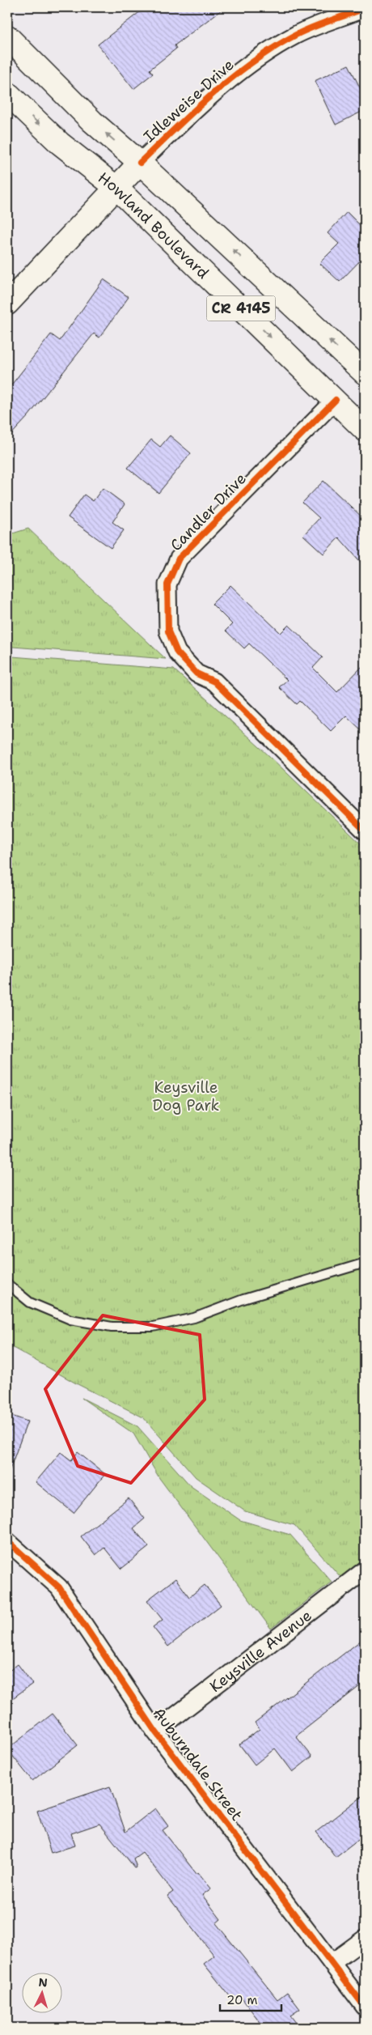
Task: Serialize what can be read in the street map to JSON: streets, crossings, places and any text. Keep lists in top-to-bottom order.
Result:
{
  "streets": {
    "main road": ["Howland Boulevard", "CR 4145"],
    "street": [
      "Idleweise Drive",
      "Candler Drive",
      "Keysville Avenue",
      "Auburndale Street"
    ]
  },
  "crossings": [
    ["Idleweise Drive", "CR 4145"],
    ["Howland Boulevard", "Candler Drive"],
    ["Keysville Avenue", "Auburndale Street"]
  ],
  "parks": ["Keysville Dog Park"],
  "scale_bar": "20 m",
  "north": "top"
}
